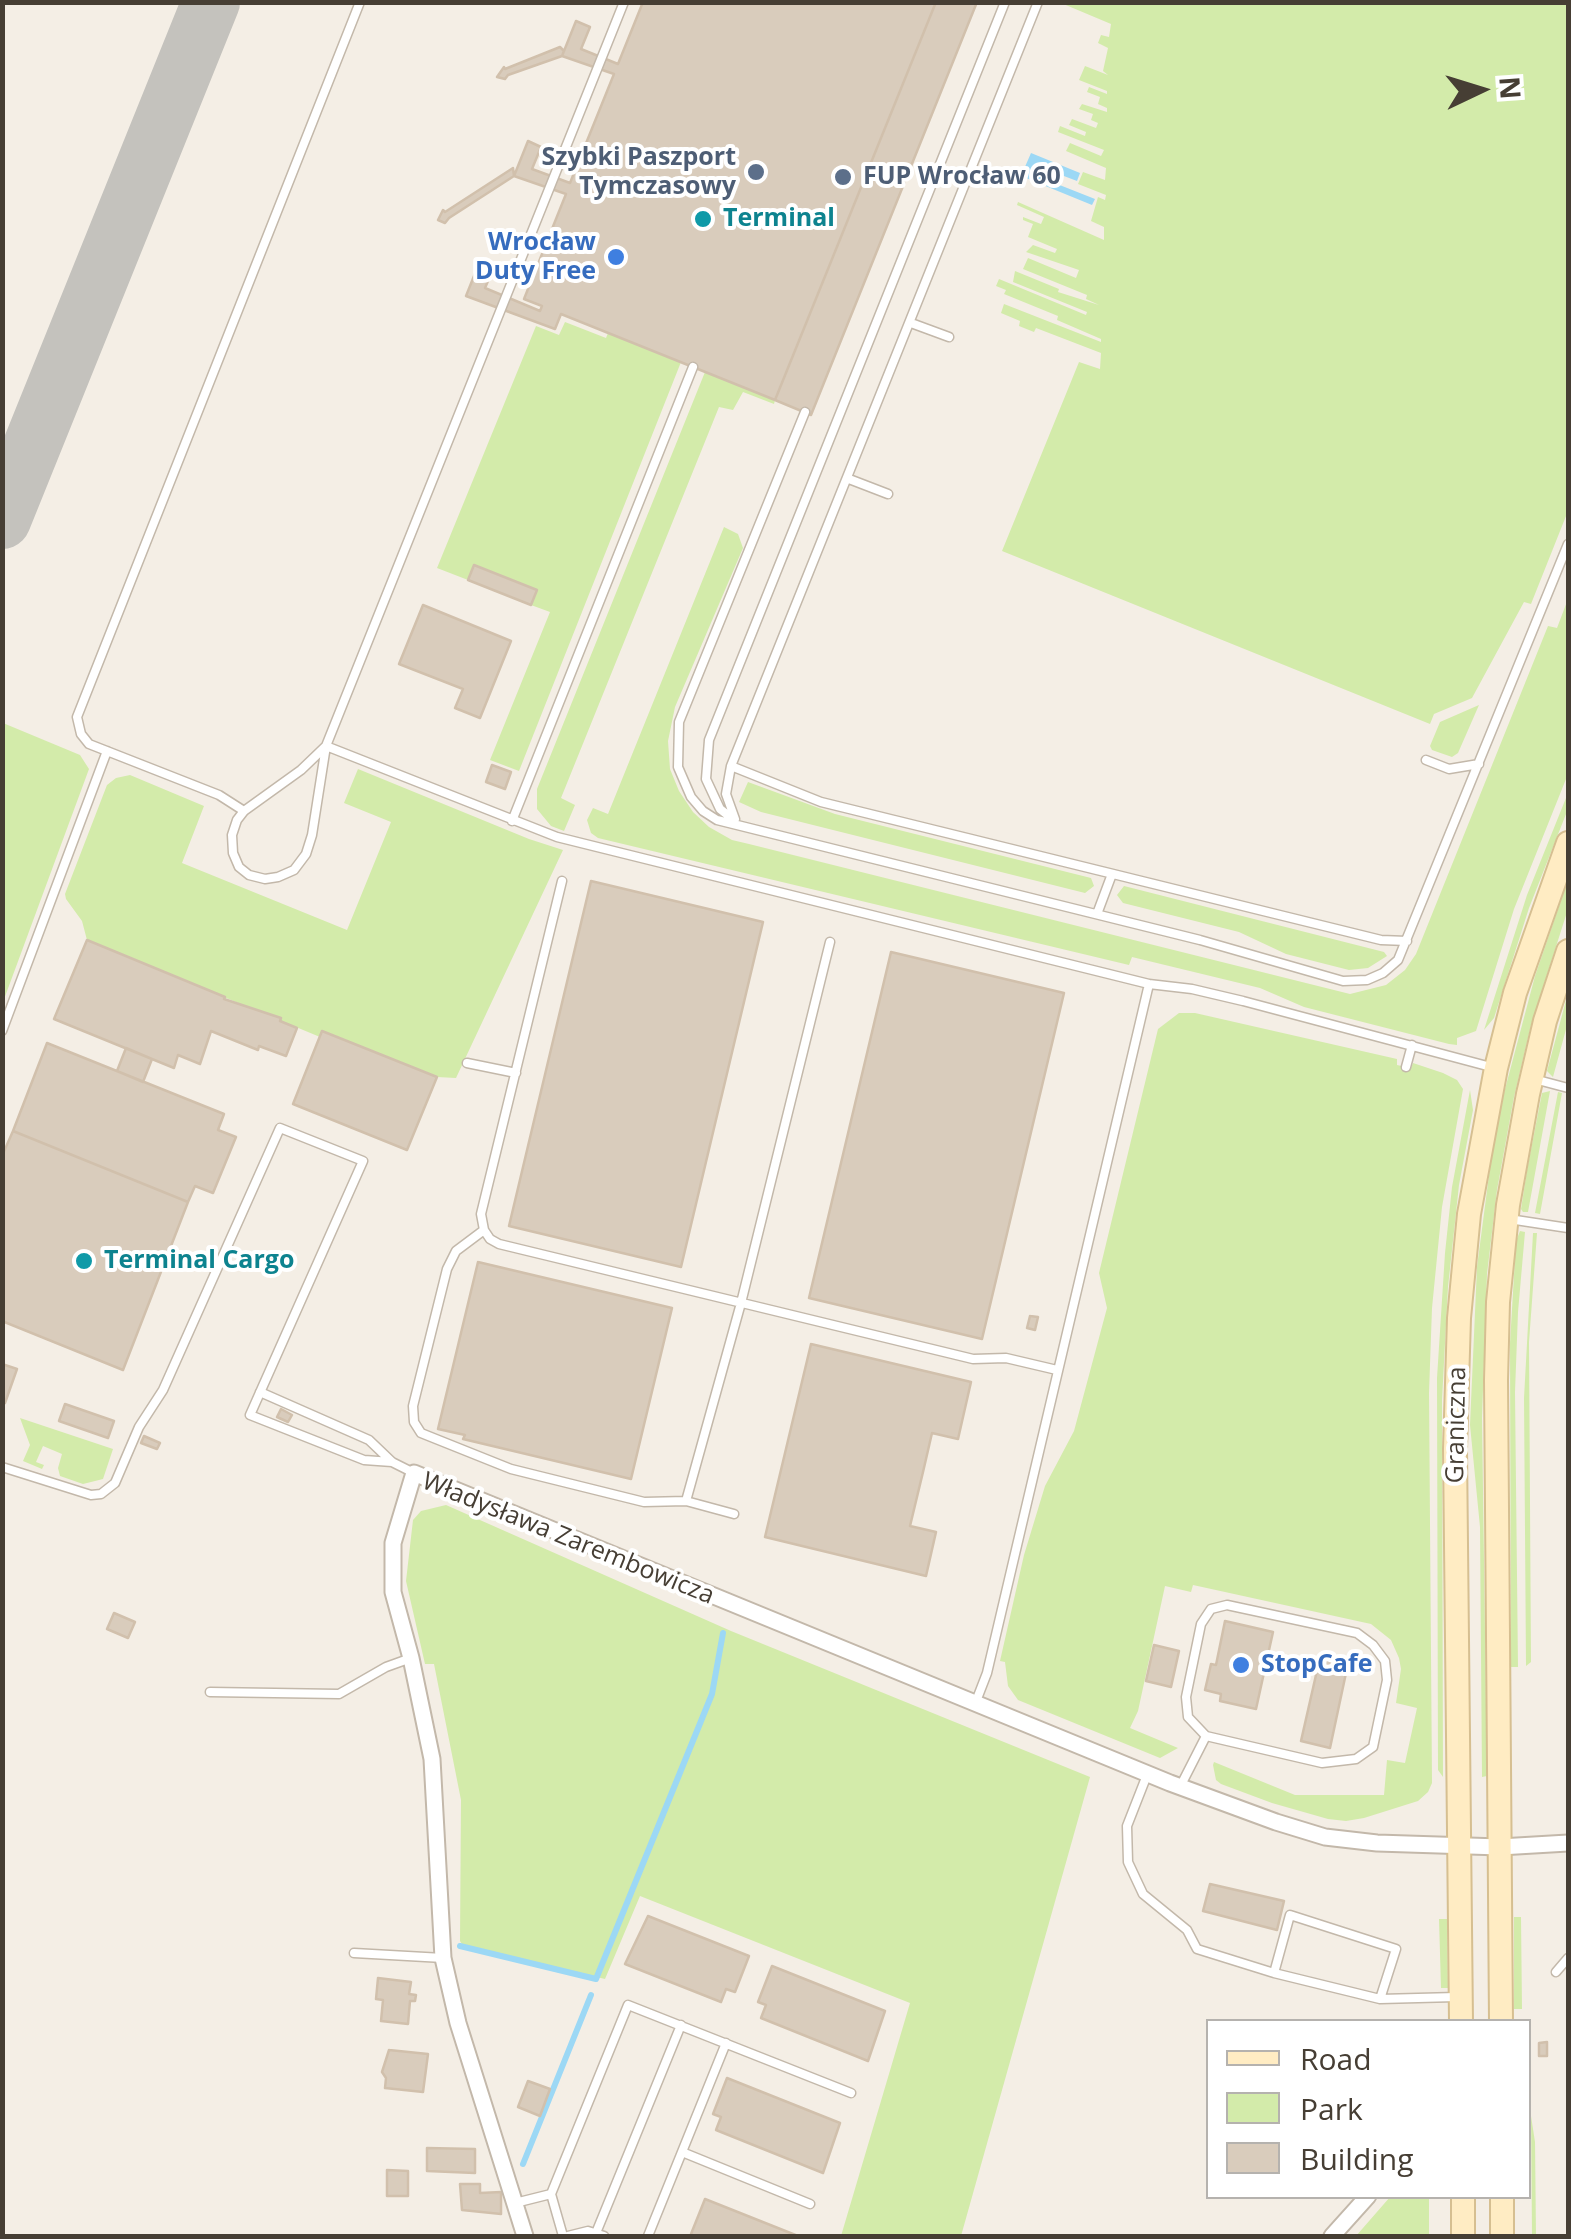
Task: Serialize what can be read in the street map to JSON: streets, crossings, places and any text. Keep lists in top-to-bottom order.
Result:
{
  "streets": {
    "main road": ["Graniczna"],
    "street": ["Władysława Zarembowicza"]
  },
  "crossings": [
    ["Graniczna", "Władysława Zarembowicza"]
  ],
  "places": [
    "Szybki Paszport Tymczasowy",
    "FUP Wrocław 60",
    "Terminal",
    "Wrocław Duty Free",
    "Terminal Cargo",
    "StopCafe"
  ],
  "legend": ["Road", "Park", "Building"],
  "north": "right"
}
